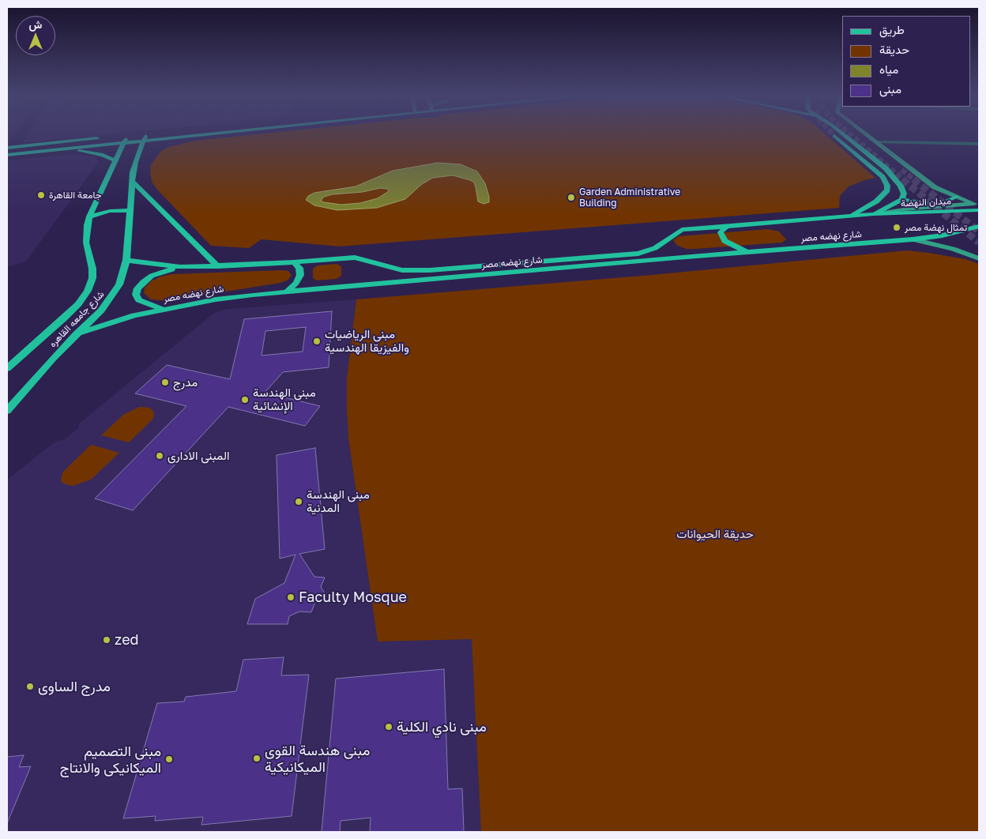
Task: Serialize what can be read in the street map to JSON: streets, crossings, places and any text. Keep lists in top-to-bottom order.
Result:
{
  "streets": {
    "main road": ["ميدان النهضة", "شارع نهضه مصر", "شارع جامعه القاهره"]
  },
  "crossings": [
    ["ميدان النهضة", "شارع نهضه مصر"],
    ["شارع نهضه مصر", "شارع جامعه القاهره"]
  ],
  "parks": ["حديقة الحيوانات"],
  "places": [
    "جامعة القاهرة",
    "Garden Administrative Building",
    "تمثال نهضة مصر",
    "مبنى الرياضيات والفيزيقا الهندسية",
    "مدرج",
    "مبنى الهندسة الإنشائية",
    "المبنى الادارى",
    "مبنى الهندسة المدنية",
    "Faculty Mosque",
    "zed",
    "مدرج الساوى",
    "مبنى نادي الكلية",
    "مبنى هندسة القوى الميكانيكية",
    "مبنى التصميم الميكانيكى والانتاج"
  ],
  "legend": [
    "طريق",
    "حديقة",
    "مياه",
    "مبنى"
  ],
  "north": "top"
}
